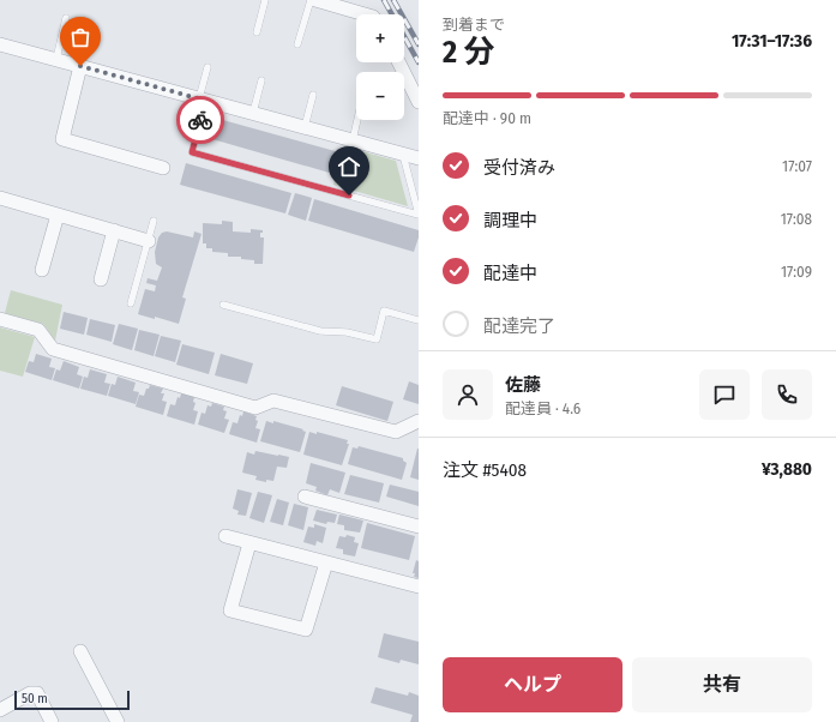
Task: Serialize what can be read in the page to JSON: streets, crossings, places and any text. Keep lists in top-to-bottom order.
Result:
{
  "scale_bar": "50 m",
  "page": {
    "heading": ["2 分", "到着まで", "17:31–17:36"],
    "panel": [
      "佐藤",
      "配達員 · 4.6",
      "注文 #5408",
      "¥3,880"
    ],
    "map_buttons": ["+", "−"],
    "bar": "配達中 · 90 m",
    "list": [
      ["受付済み", "17:07"],
      ["調理中", "17:08"],
      ["配達中", "17:09"],
      "配達完了"
    ],
    "buttons": ["ヘルプ", "共有"],
    "scale": "50 m"
  }
}
